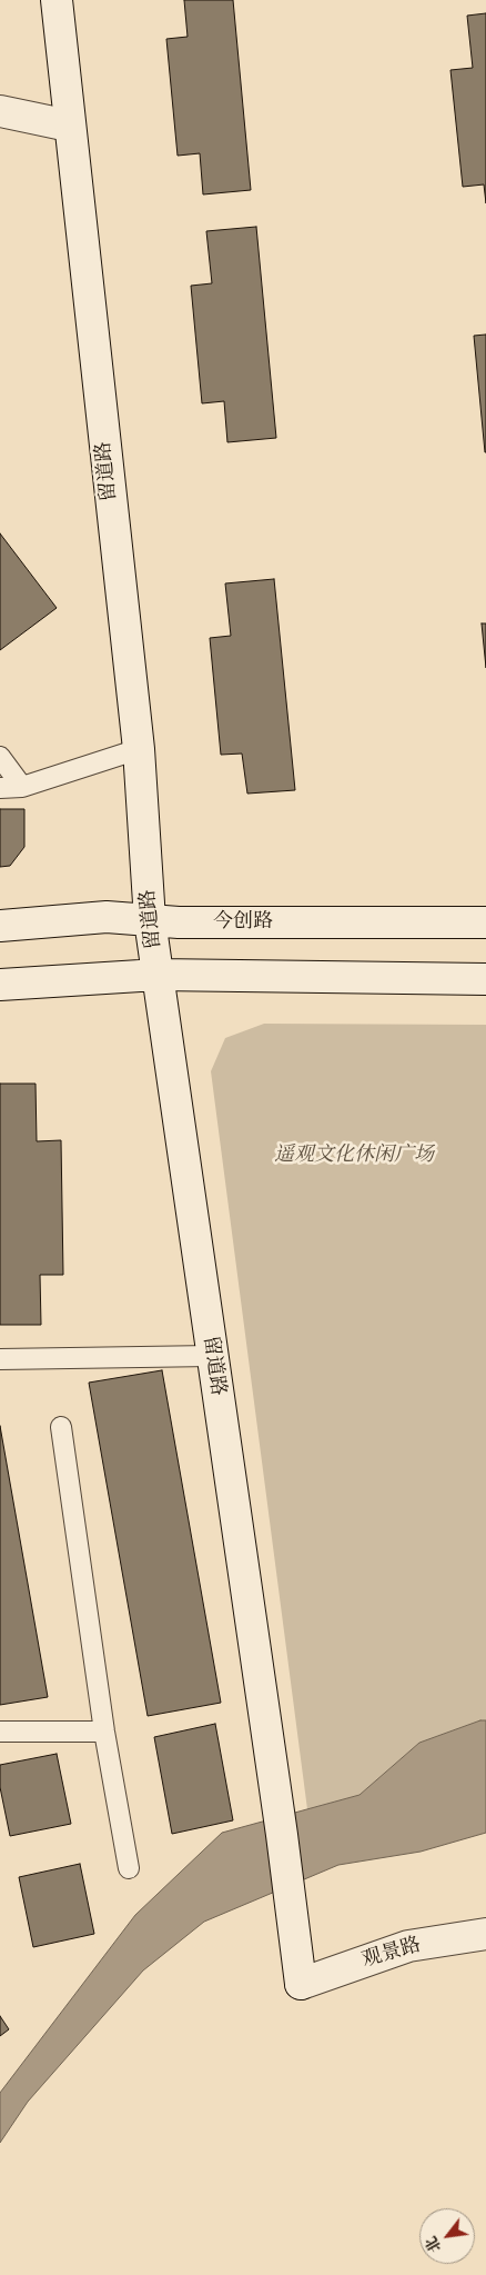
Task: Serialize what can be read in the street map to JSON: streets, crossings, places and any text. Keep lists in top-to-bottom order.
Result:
{
  "streets": {
    "street": ["留道路", "今创路", "观景路"]
  },
  "crossings": [
    ["留道路", "今创路"],
    ["留道路", "观景路"]
  ],
  "parks": ["遥观文化休闲广场"],
  "north": "bottom left"
}
